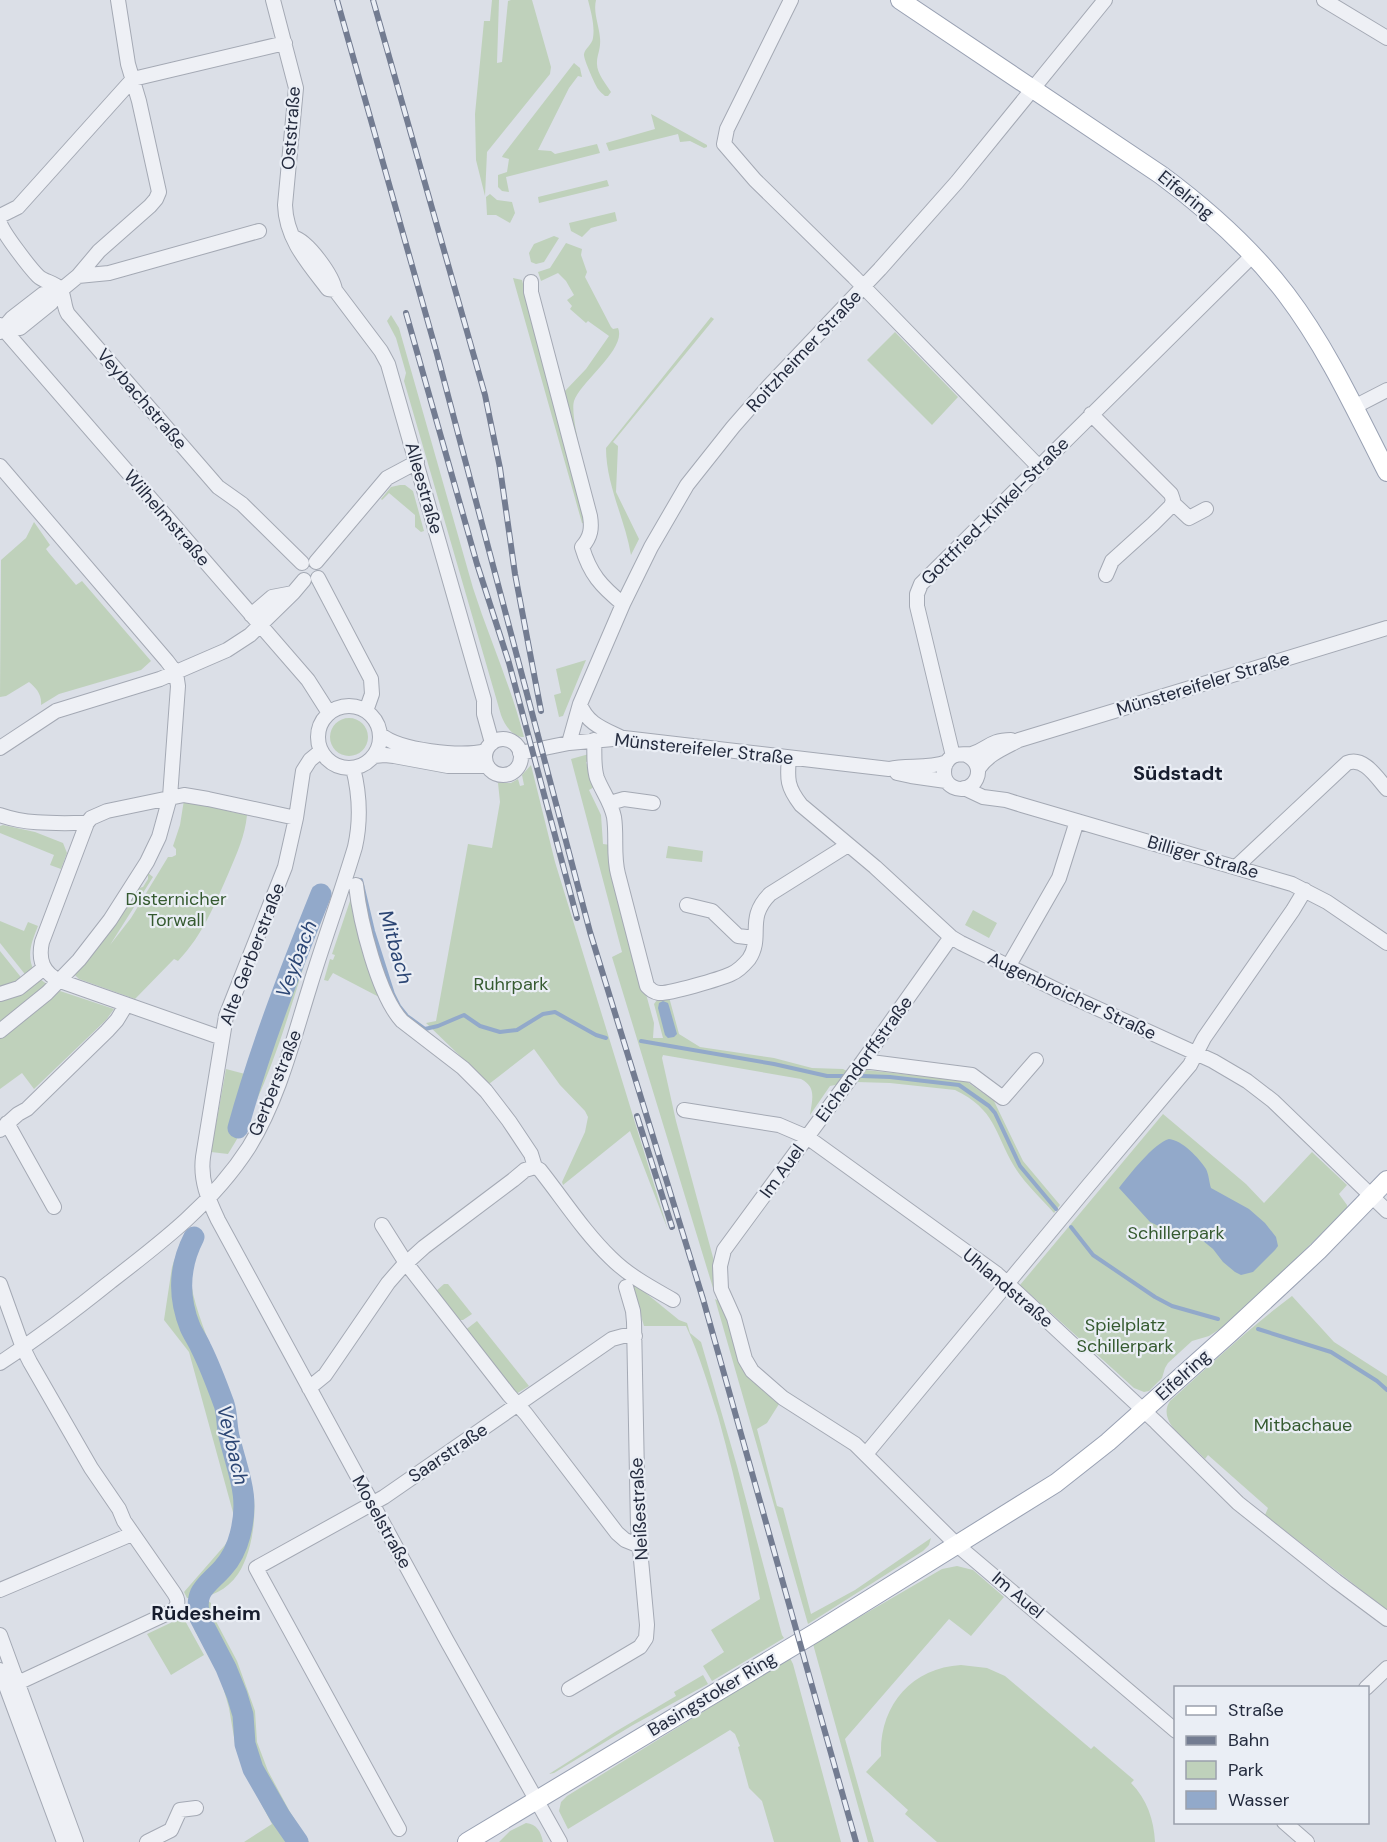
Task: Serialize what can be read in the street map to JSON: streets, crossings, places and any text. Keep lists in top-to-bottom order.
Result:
{
  "streets": {
    "main road": ["Eifelring", "Basingstoker Ring"],
    "street": [
      "Oststraße",
      "Roitzheimer Straße",
      "Veybachstraße",
      "Alleestraße",
      "Gottfried-Kinkel-Straße",
      "Wilhelmstraße",
      "Münstereifeler Straße",
      "Billiger Straße",
      "Alte Gerberstraße",
      "Augenbroicher Straße",
      "Eichendorffstraße",
      "Gerberstraße",
      "Im Auel",
      "Uhlandstraße",
      "Saarstraße",
      "Neißestraße",
      "Moselstraße"
    ]
  },
  "crossings": [
    ["Oststraße", "Alleestraße"],
    ["Eifelring", "Roitzheimer Straße"],
    ["Eifelring", "Gottfried-Kinkel-Straße"],
    ["Eifelring", "Augenbroicher Straße"],
    ["Eifelring", "Im Auel"],
    ["Eifelring", "Uhlandstraße"],
    ["Eifelring", "Basingstoker Ring"],
    ["Roitzheimer Straße", "Münstereifeler Straße"],
    ["Alleestraße", "Münstereifeler Straße"],
    ["Gottfried-Kinkel-Straße", "Münstereifeler Straße"],
    ["Gottfried-Kinkel-Straße", "Billiger Straße"],
    ["Wilhelmstraße", "Alte Gerberstraße"],
    ["Wilhelmstraße", "Gerberstraße"],
    ["Münstereifeler Straße", "Billiger Straße"],
    ["Münstereifeler Straße", "Augenbroicher Straße"],
    ["Alte Gerberstraße", "Gerberstraße"],
    ["Alte Gerberstraße", "Moselstraße"],
    ["Augenbroicher Straße", "Eichendorffstraße"],
    ["Eichendorffstraße", "Im Auel"],
    ["Eichendorffstraße", "Uhlandstraße"],
    ["Gerberstraße", "Moselstraße"],
    ["Im Auel", "Uhlandstraße"],
    ["Im Auel", "Basingstoker Ring"],
    ["Saarstraße", "Neißestraße"],
    ["Saarstraße", "Moselstraße"],
    ["Moselstraße", "Basingstoker Ring"]
  ],
  "districts": ["Südstadt", "Rüdesheim"],
  "water": ["Mitbach", "Veybach"],
  "parks": [
    "Disternicher Torwall",
    "Ruhrpark",
    "Schillerpark",
    "Spielplatz Schillerpark",
    "Mitbachaue"
  ],
  "legend": [
    "Straße",
    "Bahn",
    "Park",
    "Wasser"
  ]
}
